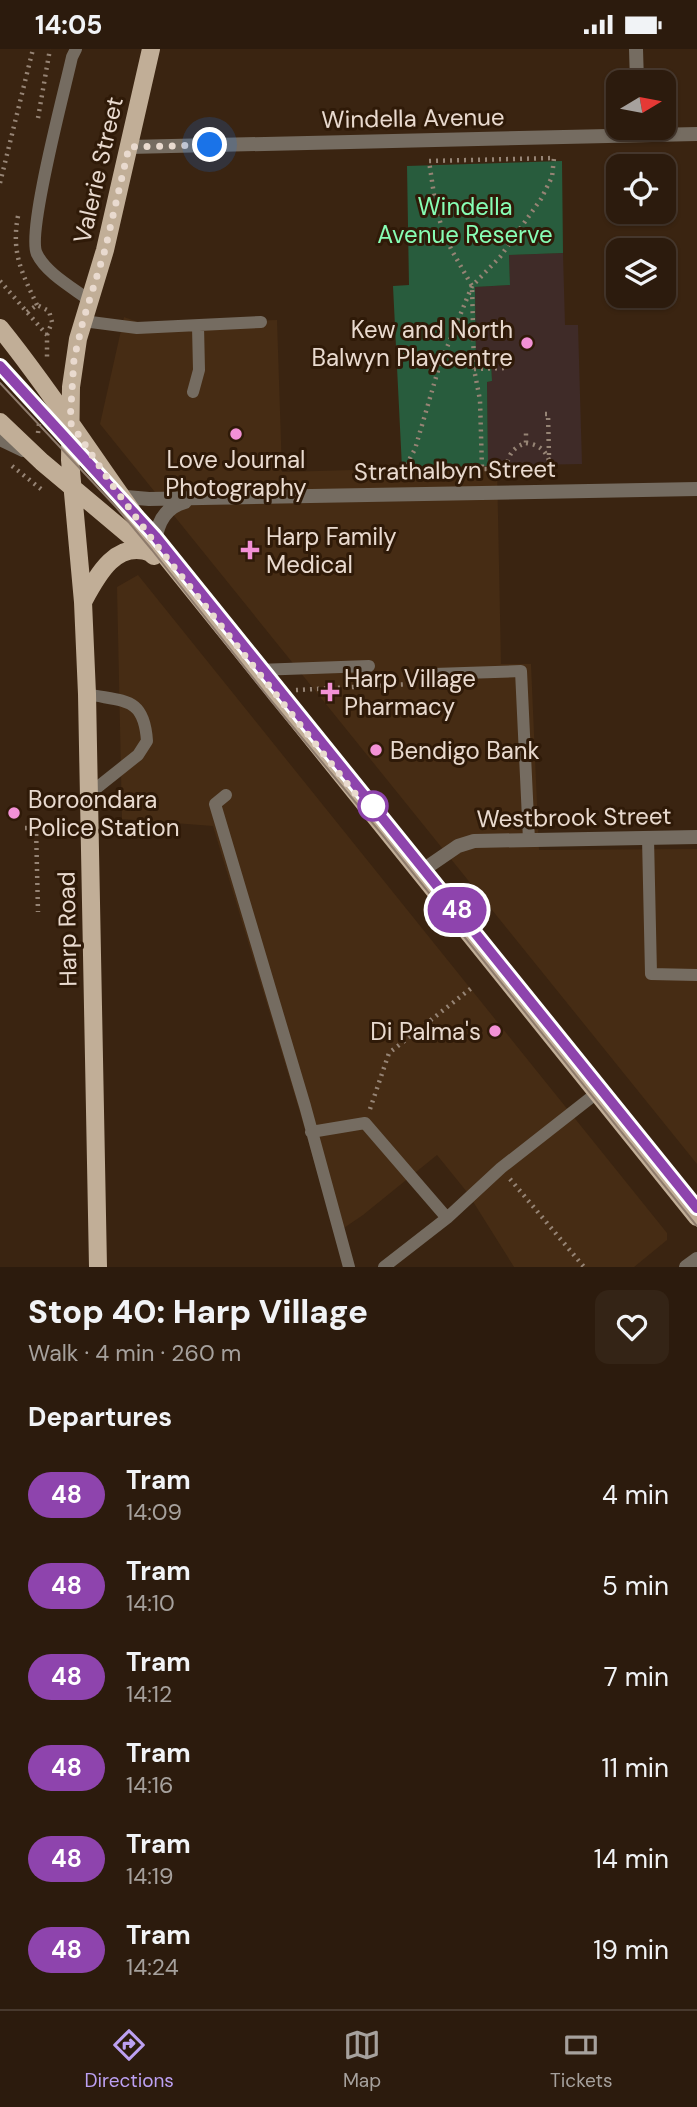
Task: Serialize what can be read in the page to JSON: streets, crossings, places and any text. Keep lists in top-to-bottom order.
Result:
{
  "streets": {
    "main road": ["Valerie Street", "Harp Road"],
    "street": ["Windella Avenue", "Strathalbyn Street", "Westbrook Street"]
  },
  "crossings": [
    ["Windella Avenue", "Valerie Street"],
    ["Valerie Street", "Harp Road"]
  ],
  "parks": ["Windella Avenue Reserve"],
  "places": {
    "other": [
      "Kew and North Balwyn Playcentre",
      "Love Journal Photography",
      "Bendigo Bank",
      "Boroondara Police Station",
      "Di Palma's"
    ],
    "health": ["Harp Family Medical", "Harp Village Pharmacy"]
  },
  "lines": ["tram line 48"],
  "north": "right",
  "page": {
    "status": "14:05",
    "on_map": "48",
    "heading": [
      ["Stop 40: Harp Village", "Walk · 4 min · 260 m"],
      "Departures"
    ],
    "list": [
      {
        "mark": "48",
        "name": "Tram",
        "note": "14:09",
        "value": "4 min"
      },
      {
        "mark": "48",
        "name": "Tram",
        "note": "14:10",
        "value": "5 min"
      },
      {
        "mark": "48",
        "name": "Tram",
        "note": "14:12",
        "value": "7 min"
      },
      {
        "mark": "48",
        "name": "Tram",
        "note": "14:16",
        "value": "11 min"
      },
      {
        "mark": "48",
        "name": "Tram",
        "note": "14:19",
        "value": "14 min"
      },
      {
        "mark": "48",
        "name": "Tram",
        "note": "14:24",
        "value": "19 min"
      }
    ],
    "tabs": ["Directions", "Map", "Tickets"]
  }
}
